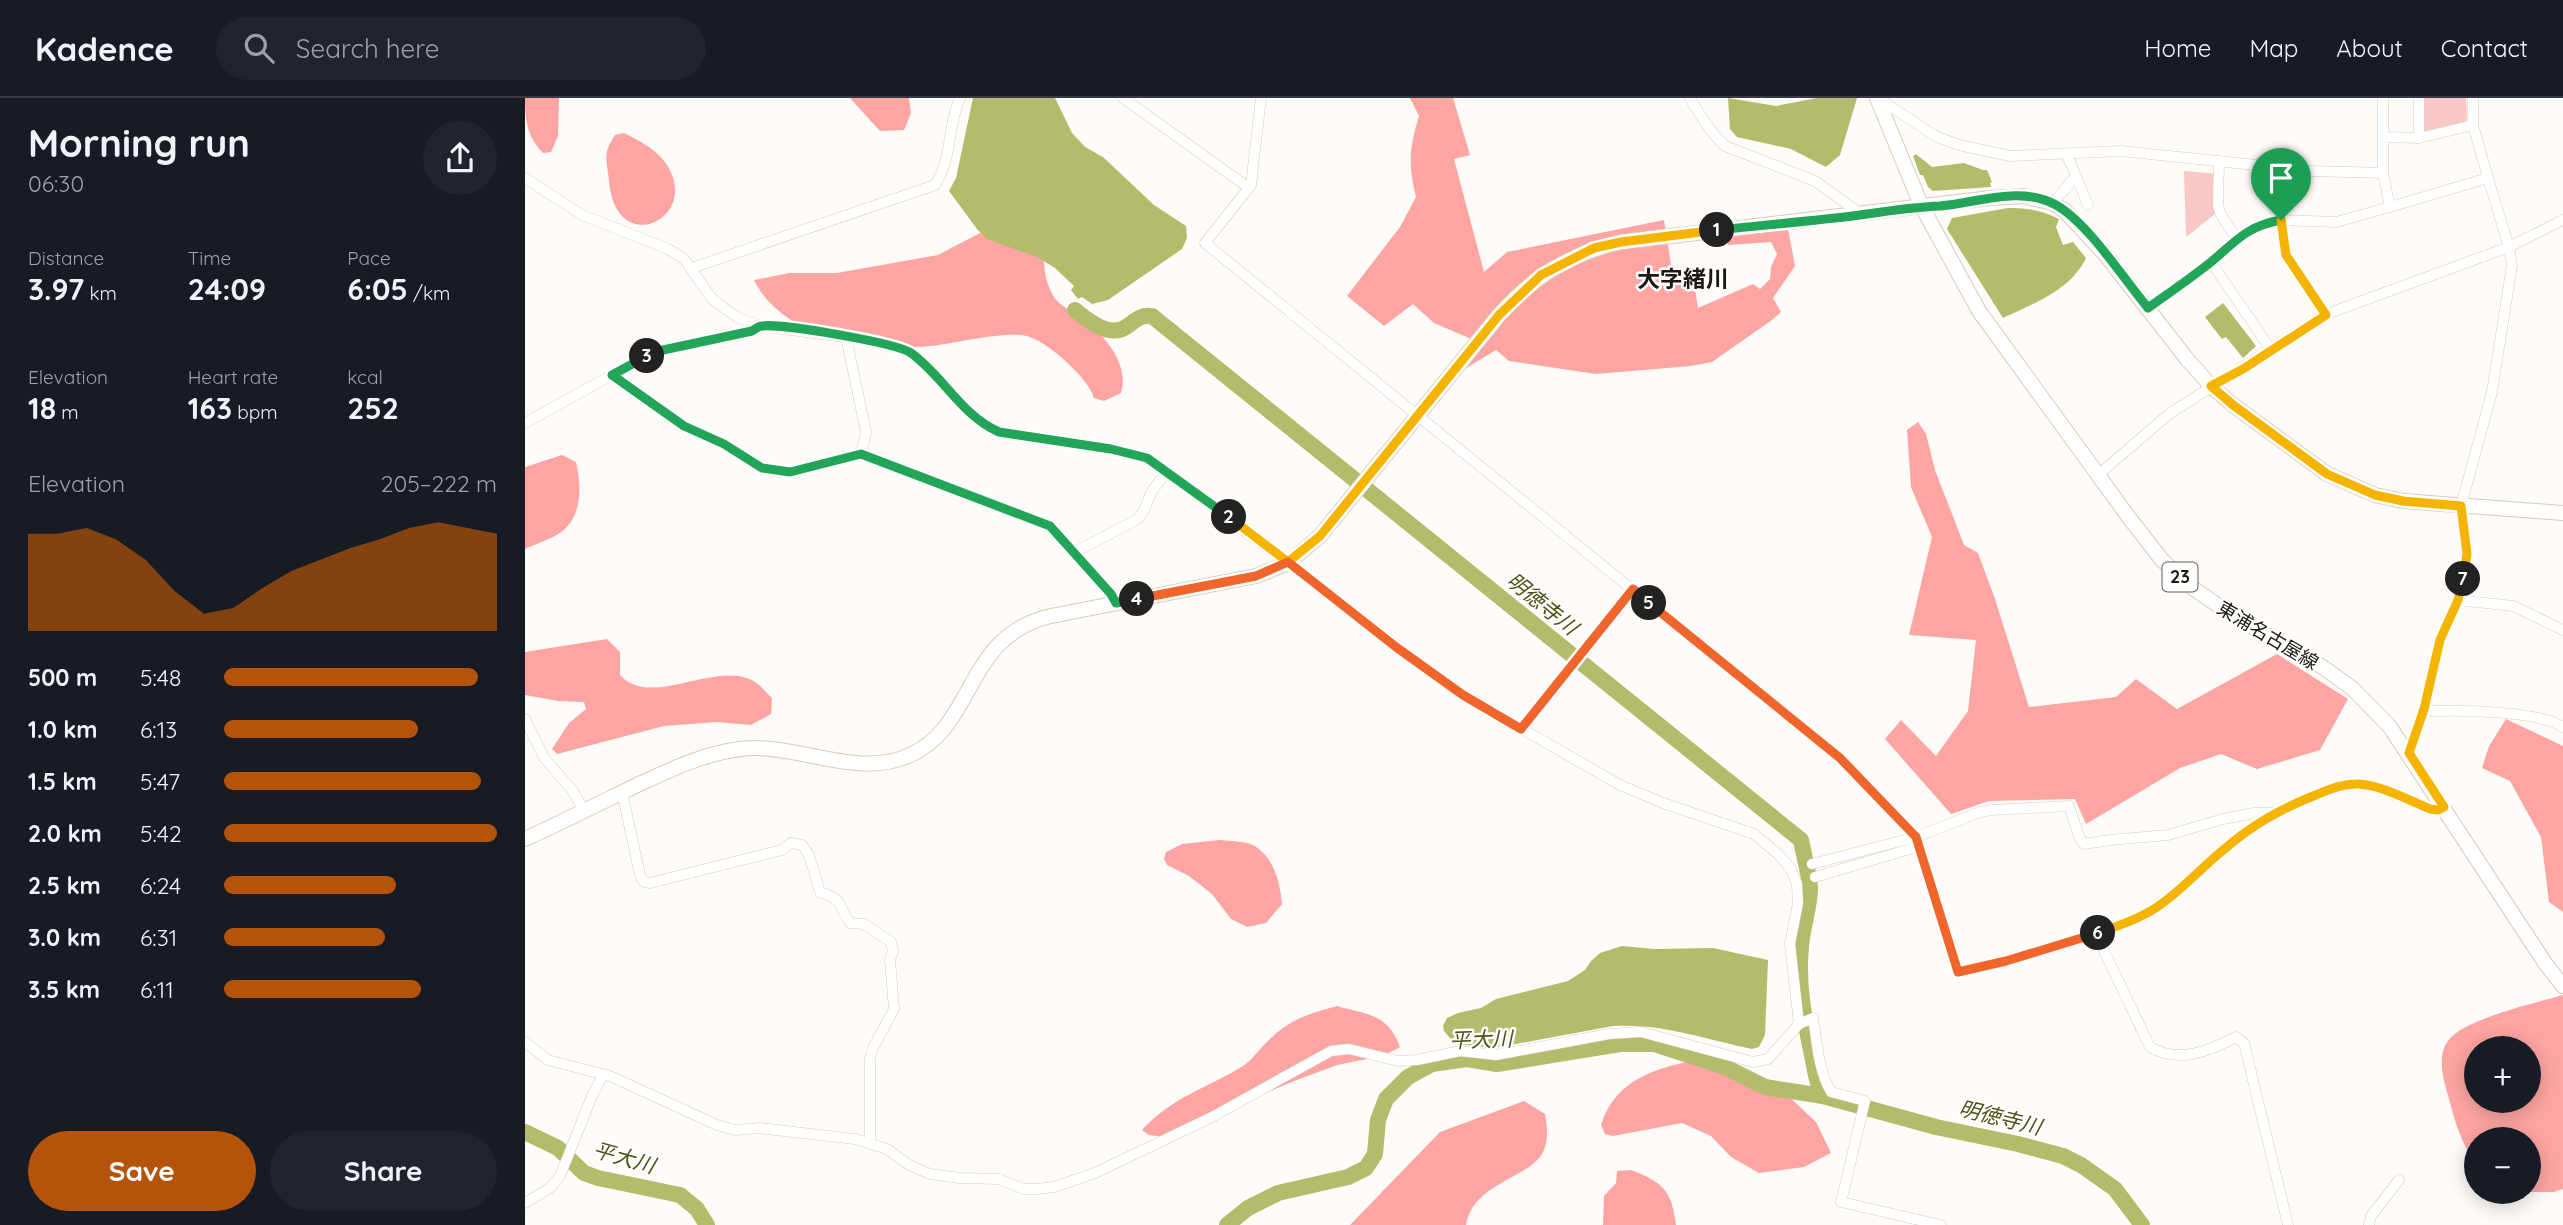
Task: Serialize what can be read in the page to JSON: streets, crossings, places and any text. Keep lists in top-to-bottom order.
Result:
{
  "streets": {
    "street": ["23", "東浦名古屋線"]
  },
  "districts": ["大字緒川"],
  "water": ["明徳寺川", "平大川"],
  "page": {
    "header": "Kadence",
    "search": "Search here",
    "nav": [
      "Home",
      "Map",
      "About",
      "Contact"
    ],
    "heading": ["Morning run", "06:30"],
    "pins": [
      "1",
      "3",
      "2",
      "7",
      "4",
      "5",
      "6"
    ],
    "stats": [
      ["Distance", "3.97 km"],
      ["Time", "24:09"],
      ["Pace", "6:05 /km"],
      ["Elevation", "18 m"],
      ["Heart rate", "163 bpm"],
      ["kcal", "252"]
    ],
    "chart": ["Elevation", "205–222 m"],
    "list": [
      {
        "name": "500 m",
        "note": "5:48"
      },
      {
        "name": "1.0 km",
        "note": "6:13"
      },
      {
        "name": "1.5 km",
        "note": "5:47"
      },
      {
        "name": "2.0 km",
        "note": "5:42"
      },
      {
        "name": "2.5 km",
        "note": "6:24"
      },
      {
        "name": "3.0 km",
        "note": "6:31"
      },
      {
        "name": "3.5 km",
        "note": "6:11"
      }
    ],
    "map_buttons": ["+", "−"],
    "buttons": ["Save", "Share"]
  }
}
